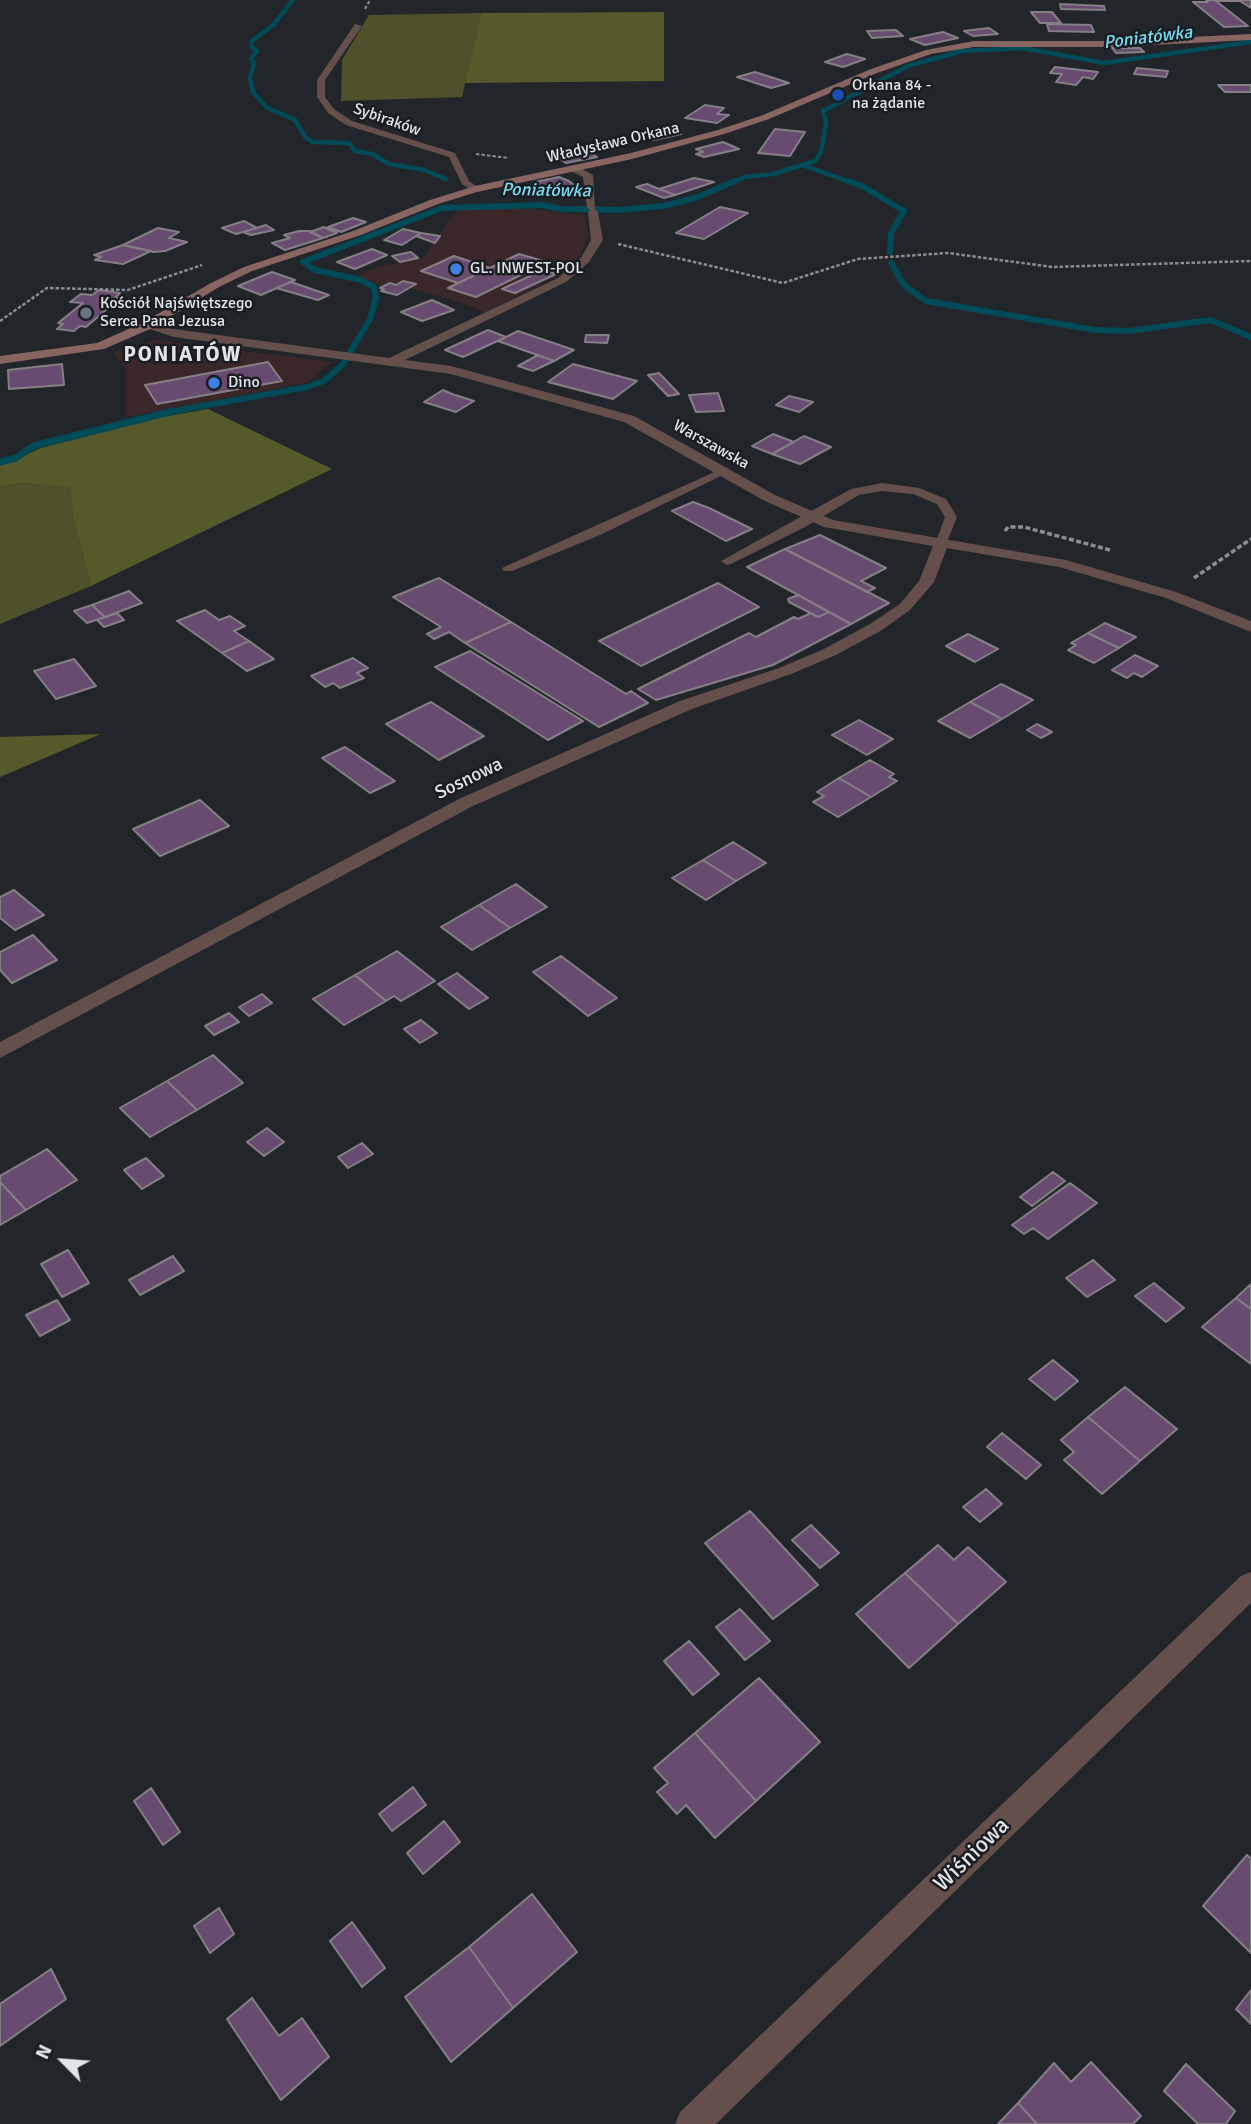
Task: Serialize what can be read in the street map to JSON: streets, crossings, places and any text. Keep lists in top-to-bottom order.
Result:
{
  "streets": {
    "street": [
      "Władysława Orkana",
      "Warszawska",
      "Sosnowa",
      "Wiśniowa"
    ],
    "lane": ["Sybiraków"]
  },
  "crossings": [
    ["Sybiraków", "Władysława Orkana"],
    ["Władysława Orkana", "Warszawska"],
    ["Warszawska", "Sosnowa"]
  ],
  "districts": ["PONIATÓW"],
  "water": ["Poniatówka"],
  "places": [
    "Orkana 84 - na żądanie",
    "GL. INWEST-POL",
    "Kościół Najświętszego Serca Pana Jezusa",
    "Dino"
  ],
  "north": "top left"
}
